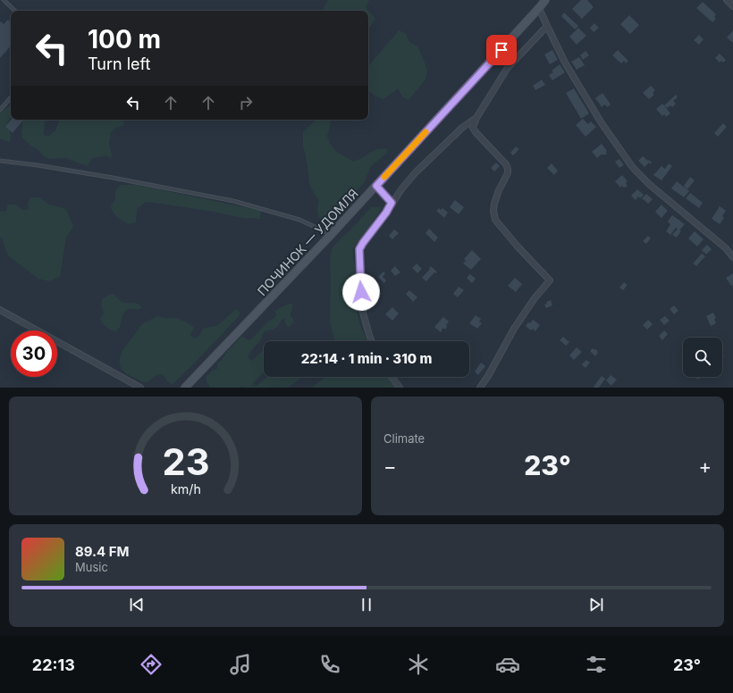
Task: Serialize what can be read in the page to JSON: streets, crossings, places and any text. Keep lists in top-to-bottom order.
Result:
{
  "streets": {
    "main road": ["ПОЧИНОК — УДОМЛЯ"]
  },
  "page": {
    "turn": ["100 m", "Turn left"],
    "limit": "30",
    "trip": "22:14 · 1 min · 310 m",
    "tile": "Climate",
    "heat": ["−", "23°", "+"],
    "song": ["89.4 FM", "Music"],
    "tabs": ["22:13", "23°"],
    "gauge": ["23", "km/h"]
  }
}
